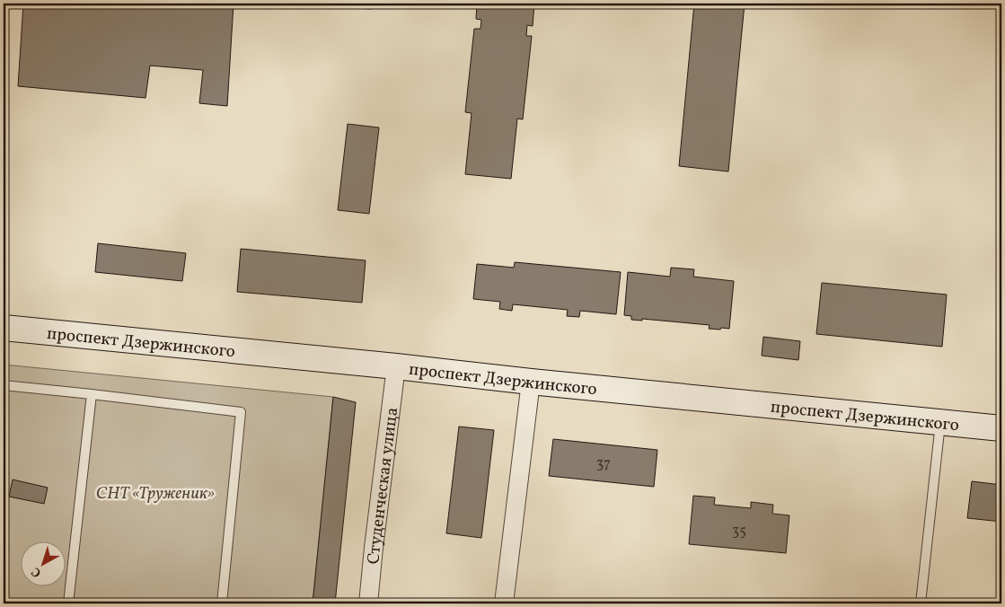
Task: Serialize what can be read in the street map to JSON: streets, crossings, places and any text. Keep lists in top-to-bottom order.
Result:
{
  "streets": {
    "main road": ["проспект Дзержинского"],
    "street": ["Студенческая улица"]
  },
  "crossings": [
    ["проспект Дзержинского", "Студенческая улица"]
  ],
  "parks": ["СНТ «Труженик»"],
  "house_numbers": ["37", "35"],
  "north": "bottom left"
}
